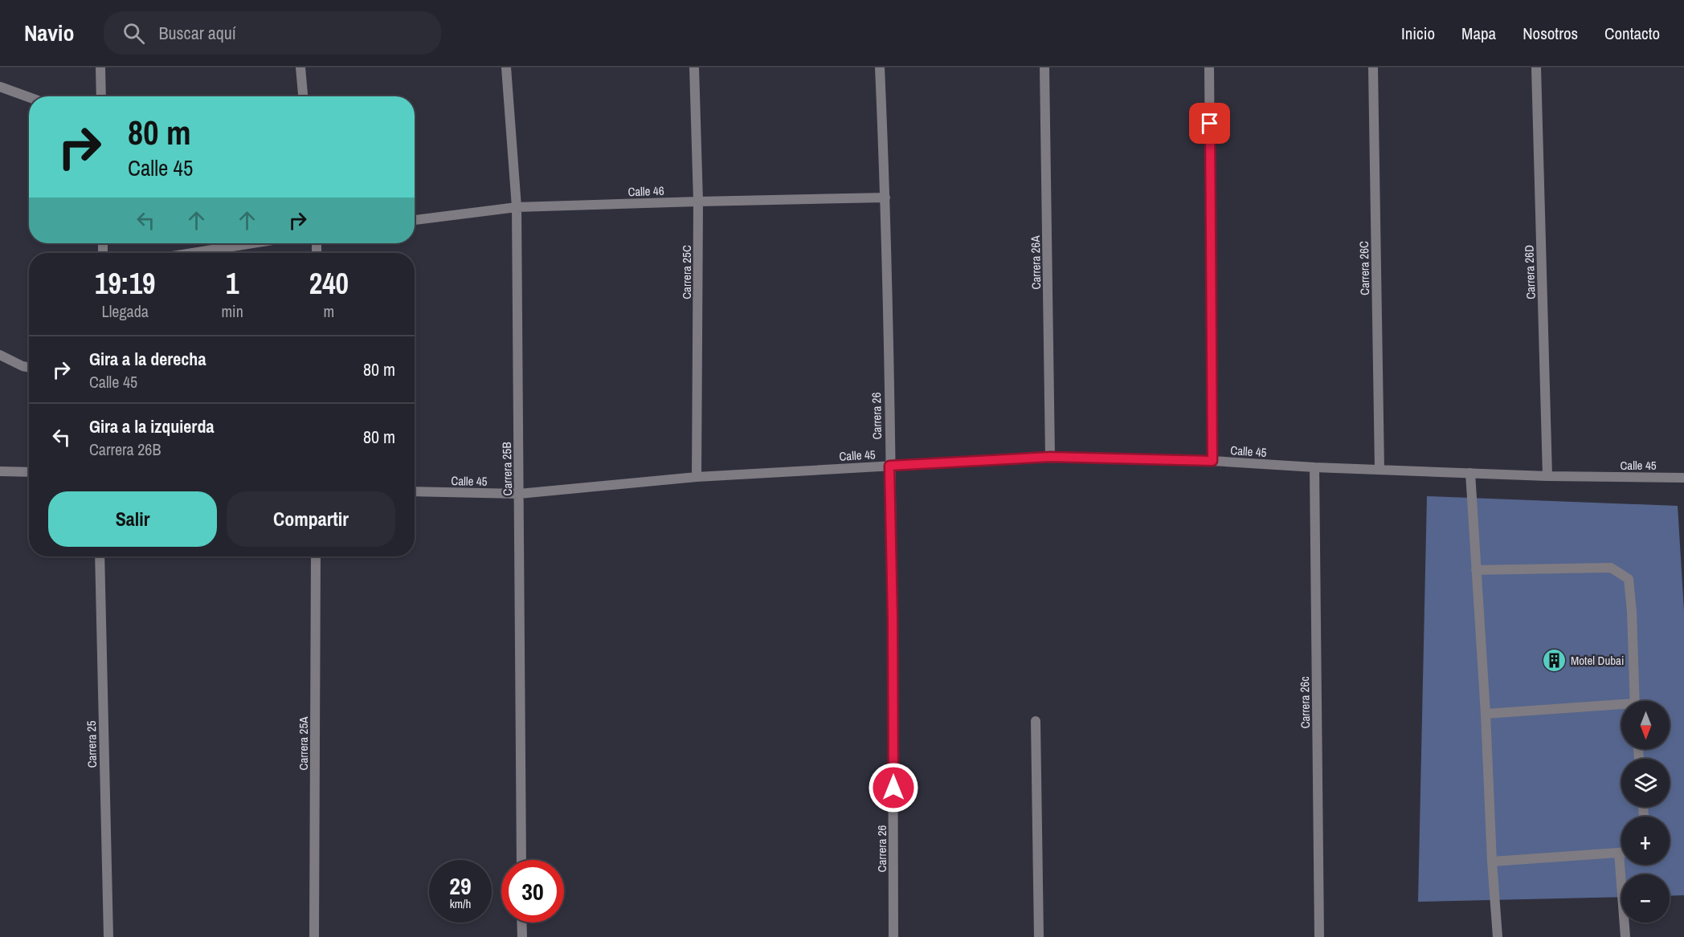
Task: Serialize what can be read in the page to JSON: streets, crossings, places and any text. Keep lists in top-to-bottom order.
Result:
{
  "streets": {
    "street": [
      "Calle 46",
      "Carrera 26A",
      "Carrera 26C",
      "Carrera 25C",
      "Carrera 26D",
      "Carrera 26",
      "Calle 45",
      "Carrera 25B",
      "Carrera 26c",
      "Carrera 25A",
      "Carrera 25"
    ]
  },
  "crossings": [
    ["Calle 46", "Carrera 25C"],
    ["Calle 46", "Carrera 26"],
    ["Calle 46", "Carrera 25B"],
    ["Carrera 26A", "Calle 45"],
    ["Carrera 26C", "Calle 45"],
    ["Carrera 25C", "Calle 45"],
    ["Carrera 26D", "Calle 45"],
    ["Carrera 26", "Calle 45"],
    ["Calle 45", "Carrera 25B"],
    ["Calle 45", "Carrera 26c"]
  ],
  "places": {
    "building": ["Motel Dubai"]
  },
  "north": "bottom",
  "page": {
    "header": "Navio",
    "search": "Buscar aquí",
    "nav": [
      "Inicio",
      "Mapa",
      "Nosotros",
      "Contacto"
    ],
    "turn": ["80 m", "Calle 45"],
    "eta": [
      "19:19",
      "Llegada",
      "1",
      "min",
      "240",
      "m"
    ],
    "list": [
      {
        "name": "Gira a la derecha",
        "note": "Calle 45",
        "value": "80 m"
      },
      {
        "name": "Gira a la izquierda",
        "note": "Carrera 26B",
        "value": "80 m"
      }
    ],
    "buttons": ["Salir", "Compartir"],
    "map_buttons": ["+", "−"],
    "speed": "29 km/h",
    "limit": "30"
  }
}
